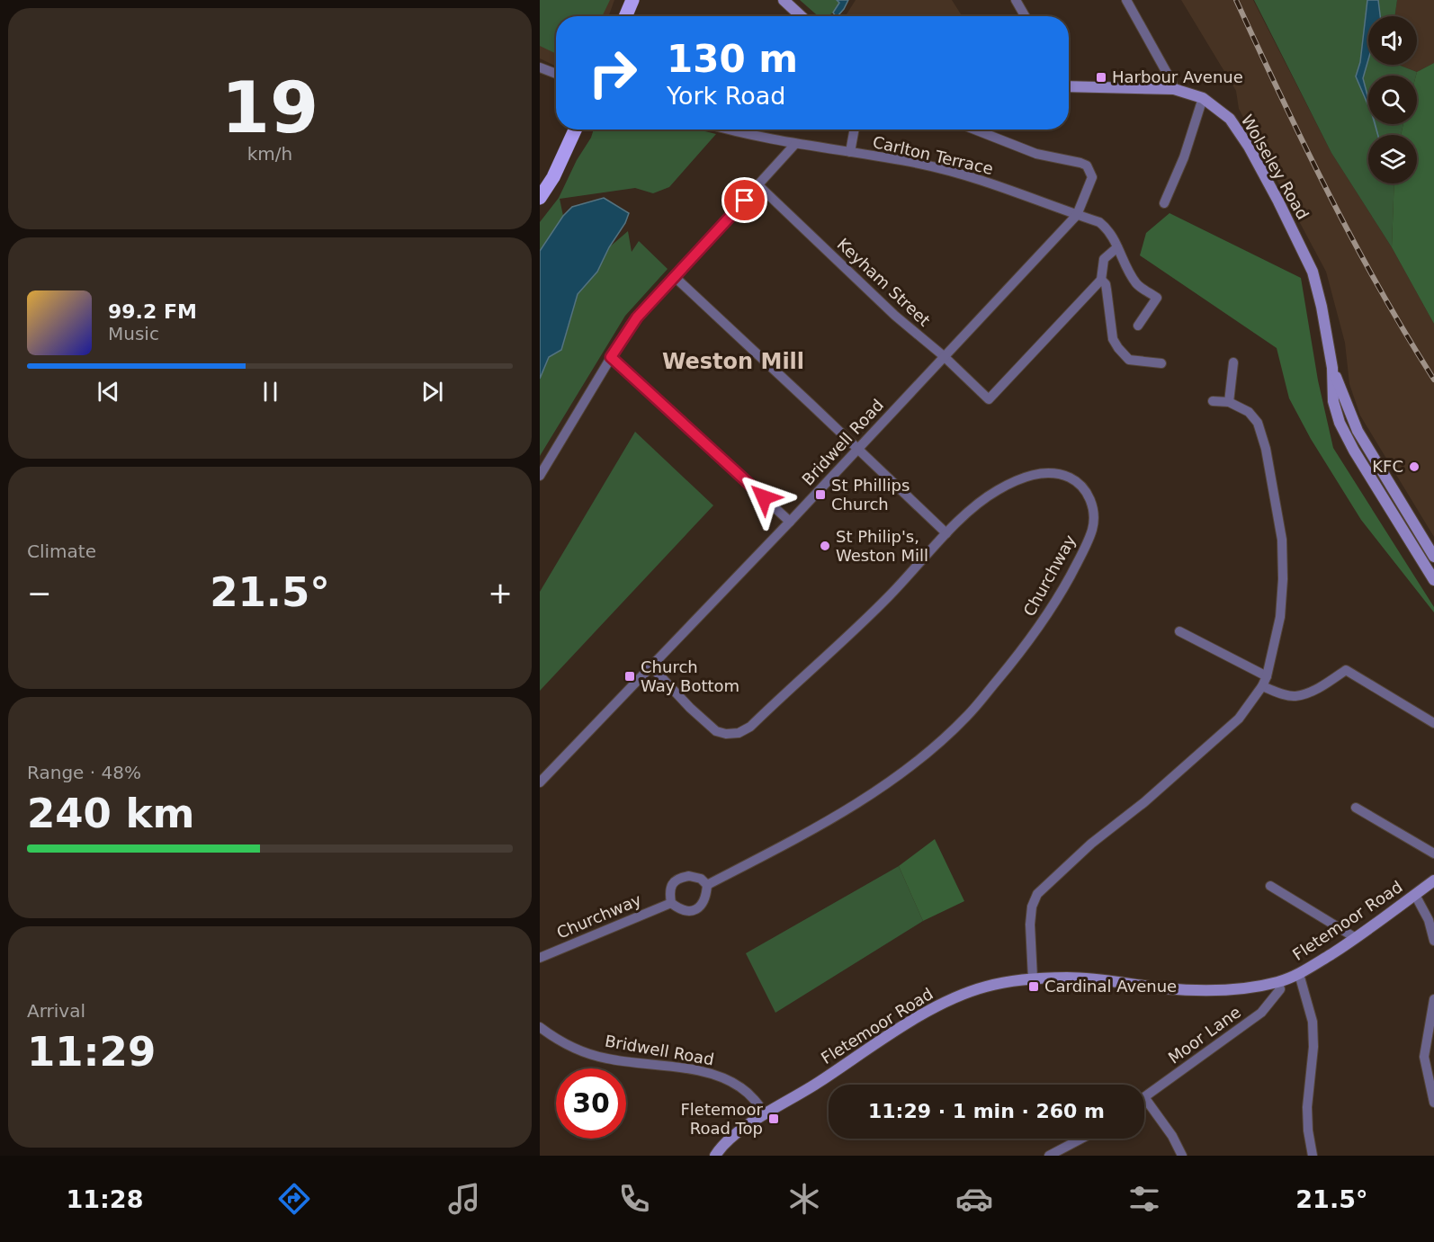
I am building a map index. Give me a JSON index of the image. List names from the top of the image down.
{
  "streets": {
    "street": [
      "Carlton Terrace",
      "Wolseley Road",
      "Keyham Street",
      "Bridwell Road",
      "Churchway",
      "Fletemoor Road",
      "Moor Lane"
    ]
  },
  "crossings": [
    ["Carlton Terrace", "Bridwell Road"],
    ["Keyham Street", "Bridwell Road"],
    ["Bridwell Road", "Churchway"],
    ["Bridwell Road", "Fletemoor Road"],
    ["Fletemoor Road", "Moor Lane"]
  ],
  "districts": ["Weston Mill"],
  "places": {
    "transit": [
      "Harbour Avenue",
      "St Phillips Church",
      "Church Way Bottom",
      "Cardinal Avenue",
      "Fletemoor Road Top"
    ],
    "other": ["KFC", "St Philip's, Weston Mill"]
  },
  "page": {
    "tile": [
      ["19", "km/h"],
      "Climate",
      ["Range · 48%", "240 km"],
      ["Arrival", "11:29"]
    ],
    "turn": ["130 m", "York Road"],
    "song": ["99.2 FM", "Music"],
    "heat": ["−", "21.5°", "+"],
    "limit": "30",
    "trip": "11:29 · 1 min · 260 m",
    "tabs": ["11:28", "21.5°"]
  }
}
